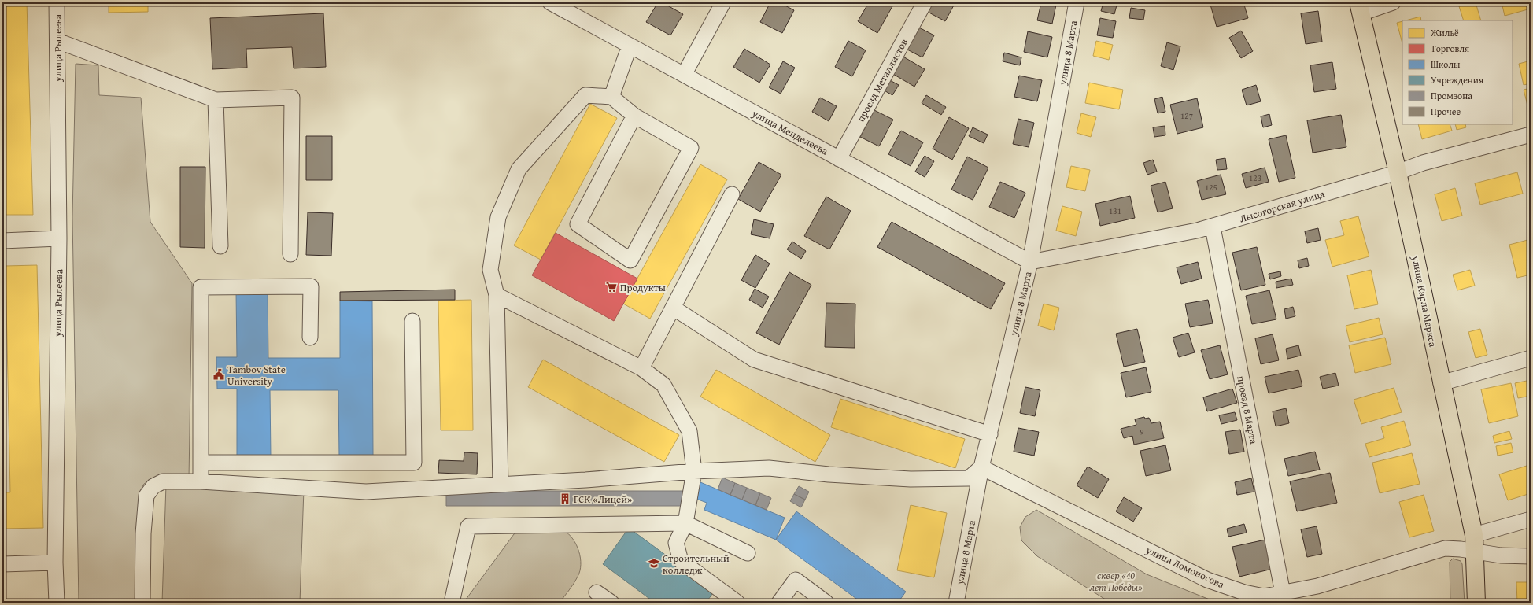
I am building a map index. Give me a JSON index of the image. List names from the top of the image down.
{
  "streets": {
    "main road": ["улица Карла Маркса"],
    "street": [
      "улица Рылеева",
      "улица 8 Марта",
      "проезд Металлистов",
      "улица Менделеева",
      "Лысогорская улица",
      "проезд 8 Марта",
      "улица Ломоносова"
    ]
  },
  "crossings": [
    ["улица 8 Марта", "улица Менделеева"],
    ["улица 8 Марта", "Лысогорская улица"],
    ["улица 8 Марта", "улица Ломоносова"],
    ["проезд Металлистов", "улица Менделеева"],
    ["улица Менделеева", "Лысогорская улица"],
    ["Лысогорская улица", "улица Карла Маркса"],
    ["Лысогорская улица", "проезд 8 Марта"],
    ["улица Карла Маркса", "улица Ломоносова"],
    ["проезд 8 Марта", "улица Ломоносова"]
  ],
  "parks": ["cквер «40 лет Победы»"],
  "places": {
    "supermarket": ["Продукты"],
    "public building": ["Tambov State University"],
    "building": ["ГСК «Лицей»"],
    "school or university": ["Строительный колледж"]
  },
  "house_numbers": [
    "127",
    "123",
    "125",
    "131",
    "9"
  ],
  "legend": [
    "Жильё",
    "Торговля",
    "Школы",
    "Учреждения",
    "Промзона",
    "Прочее"
  ]
}
